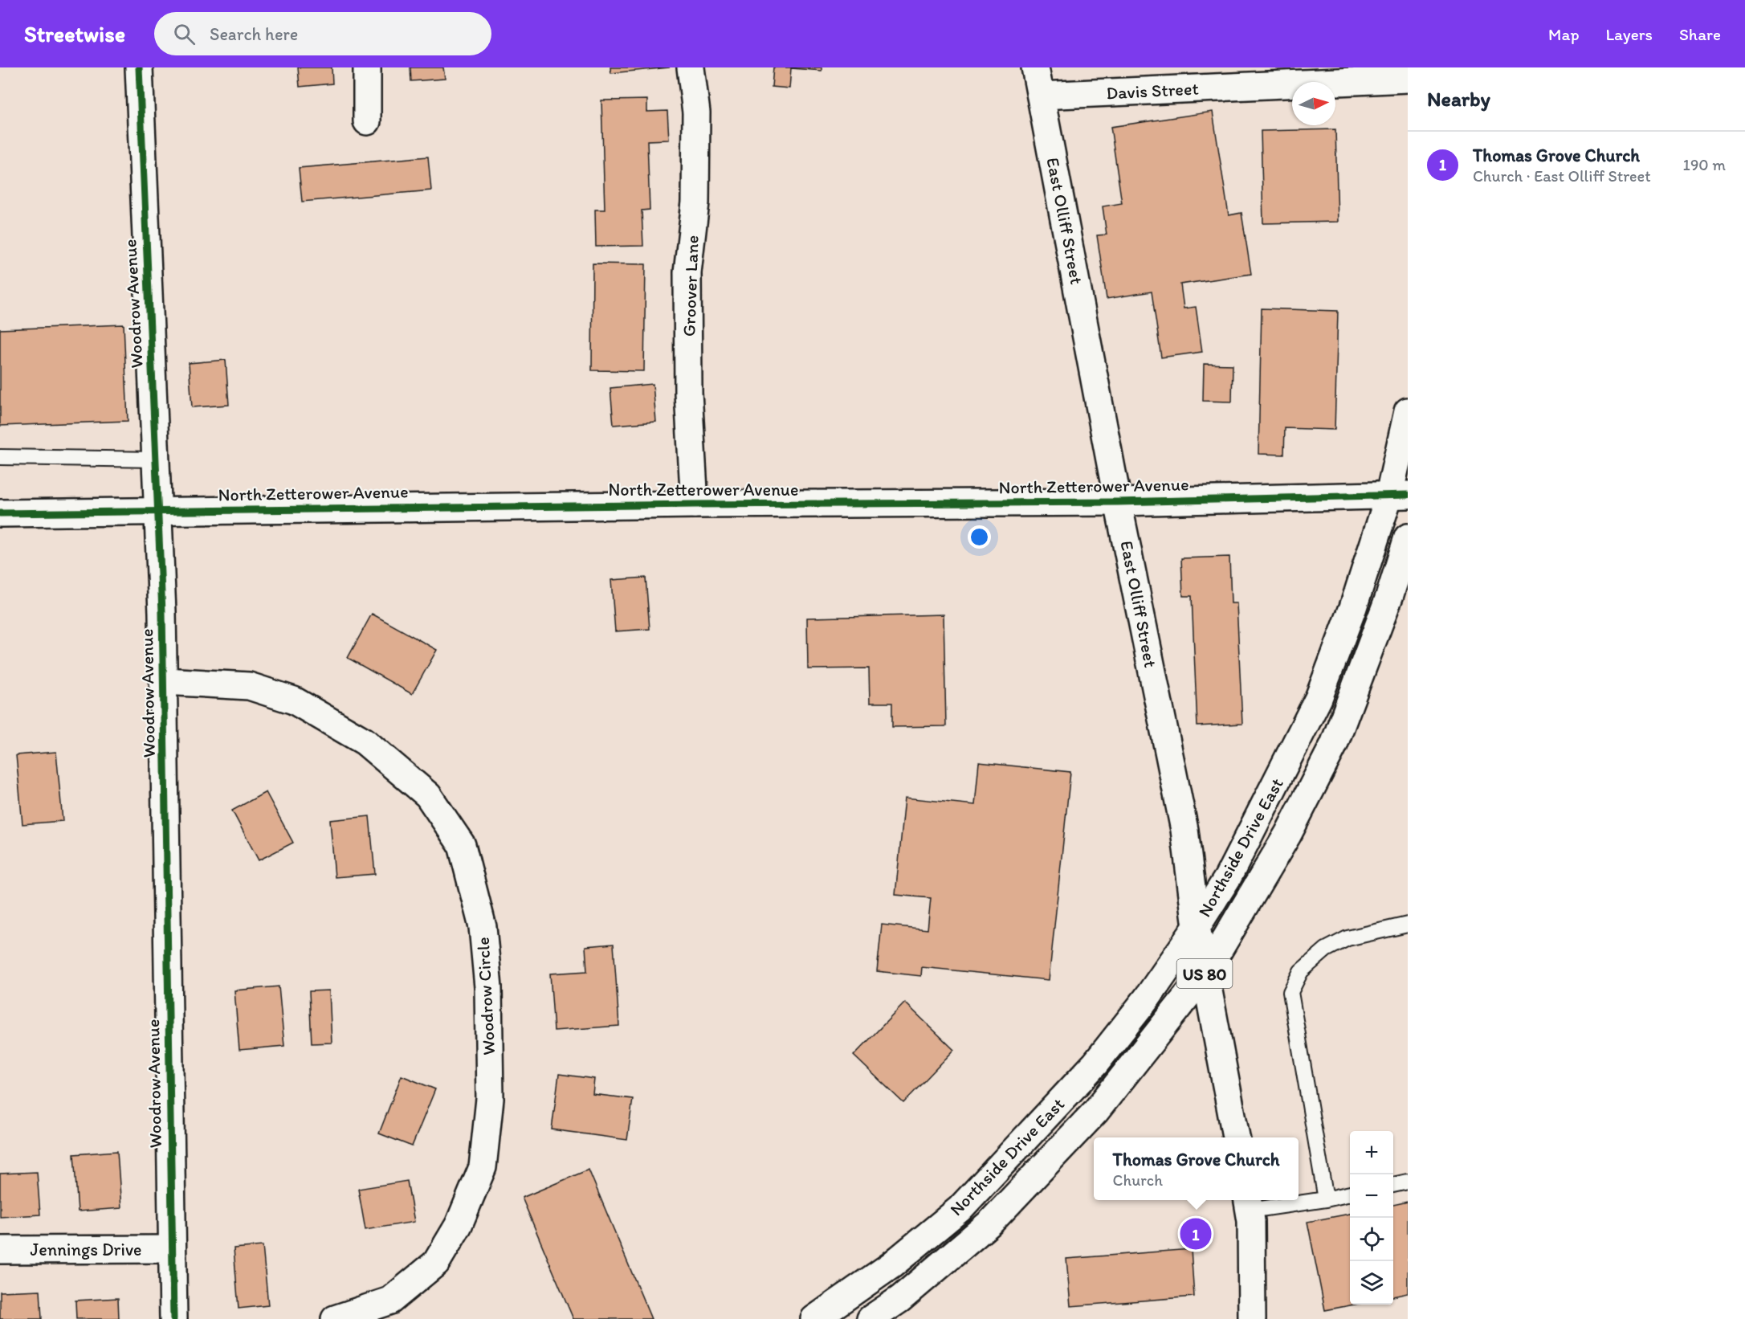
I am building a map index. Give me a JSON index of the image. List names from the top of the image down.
{
  "streets": {
    "street": [
      "Davis Street",
      "East Olliff Street",
      "Groover Lane",
      "Woodrow Avenue",
      "North Zetterower Avenue",
      "Northside Drive East",
      "US 80",
      "Woodrow Circle",
      "Jennings Drive"
    ]
  },
  "crossings": [
    ["Davis Street", "East Olliff Street"],
    ["East Olliff Street", "North Zetterower Avenue"],
    ["East Olliff Street", "Northside Drive East"],
    ["Groover Lane", "North Zetterower Avenue"],
    ["Woodrow Avenue", "North Zetterower Avenue"],
    ["Woodrow Avenue", "Woodrow Circle"],
    ["Woodrow Avenue", "Jennings Drive"],
    ["North Zetterower Avenue", "Northside Drive East"]
  ],
  "north": "right",
  "page": {
    "header": "Streetwise",
    "search": "Search here",
    "nav": ["Map", "Layers", "Share"],
    "heading": "Nearby",
    "list": [
      {
        "mark": "1",
        "name": "Thomas Grove Church",
        "note": "Church · East Olliff Street",
        "value": "190 m"
      }
    ],
    "map_buttons": ["+", "−"],
    "popup": ["Thomas Grove Church", "Church"],
    "pins": "1"
  }
}
